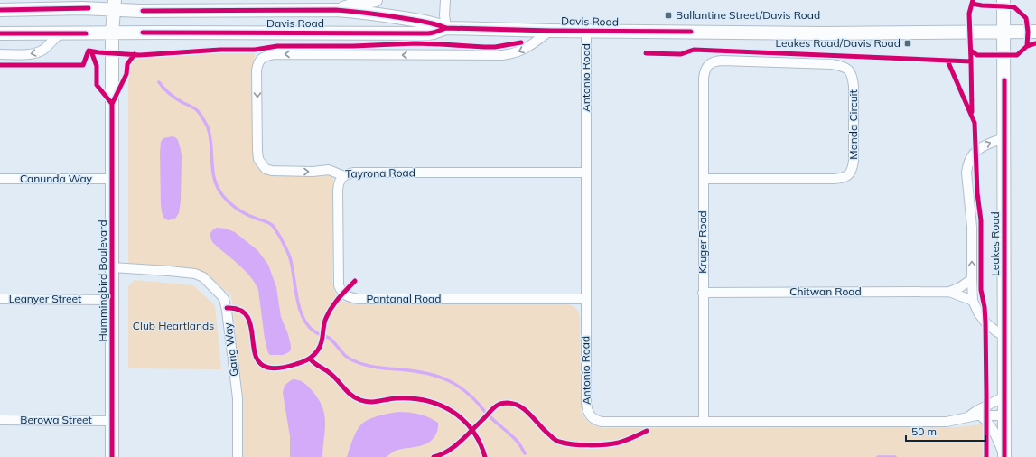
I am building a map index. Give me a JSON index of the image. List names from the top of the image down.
{
  "streets": {
    "main road": ["Davis Road", "Leakes Road", "Hummingbird Boulevard"],
    "street": [
      "Antonio Road",
      "Manda Circuit",
      "Tayrona Road",
      "Canunda Way",
      "Kruger Road",
      "Chitwan Road",
      "Leanyer Street",
      "Pantanal Road",
      "Garig Way",
      "Berowa Street"
    ]
  },
  "crossings": [
    ["Davis Road", "Antonio Road"],
    ["Davis Road", "Tayrona Road"],
    ["Davis Road", "Leakes Road"],
    ["Davis Road", "Hummingbird Boulevard"],
    ["Antonio Road", "Tayrona Road"],
    ["Antonio Road", "Kruger Road"],
    ["Antonio Road", "Leakes Road"],
    ["Antonio Road", "Pantanal Road"],
    ["Manda Circuit", "Kruger Road"],
    ["Tayrona Road", "Pantanal Road"],
    ["Canunda Way", "Hummingbird Boulevard"],
    ["Kruger Road", "Chitwan Road"],
    ["Hummingbird Boulevard", "Leanyer Street"],
    ["Hummingbird Boulevard", "Garig Way"],
    ["Hummingbird Boulevard", "Berowa Street"]
  ],
  "parks": ["Club Heartlands"],
  "places": {
    "transit": ["Ballantine Street/Davis Road", "Leakes Road/Davis Road"]
  },
  "scale_bar": "50 m"
}
